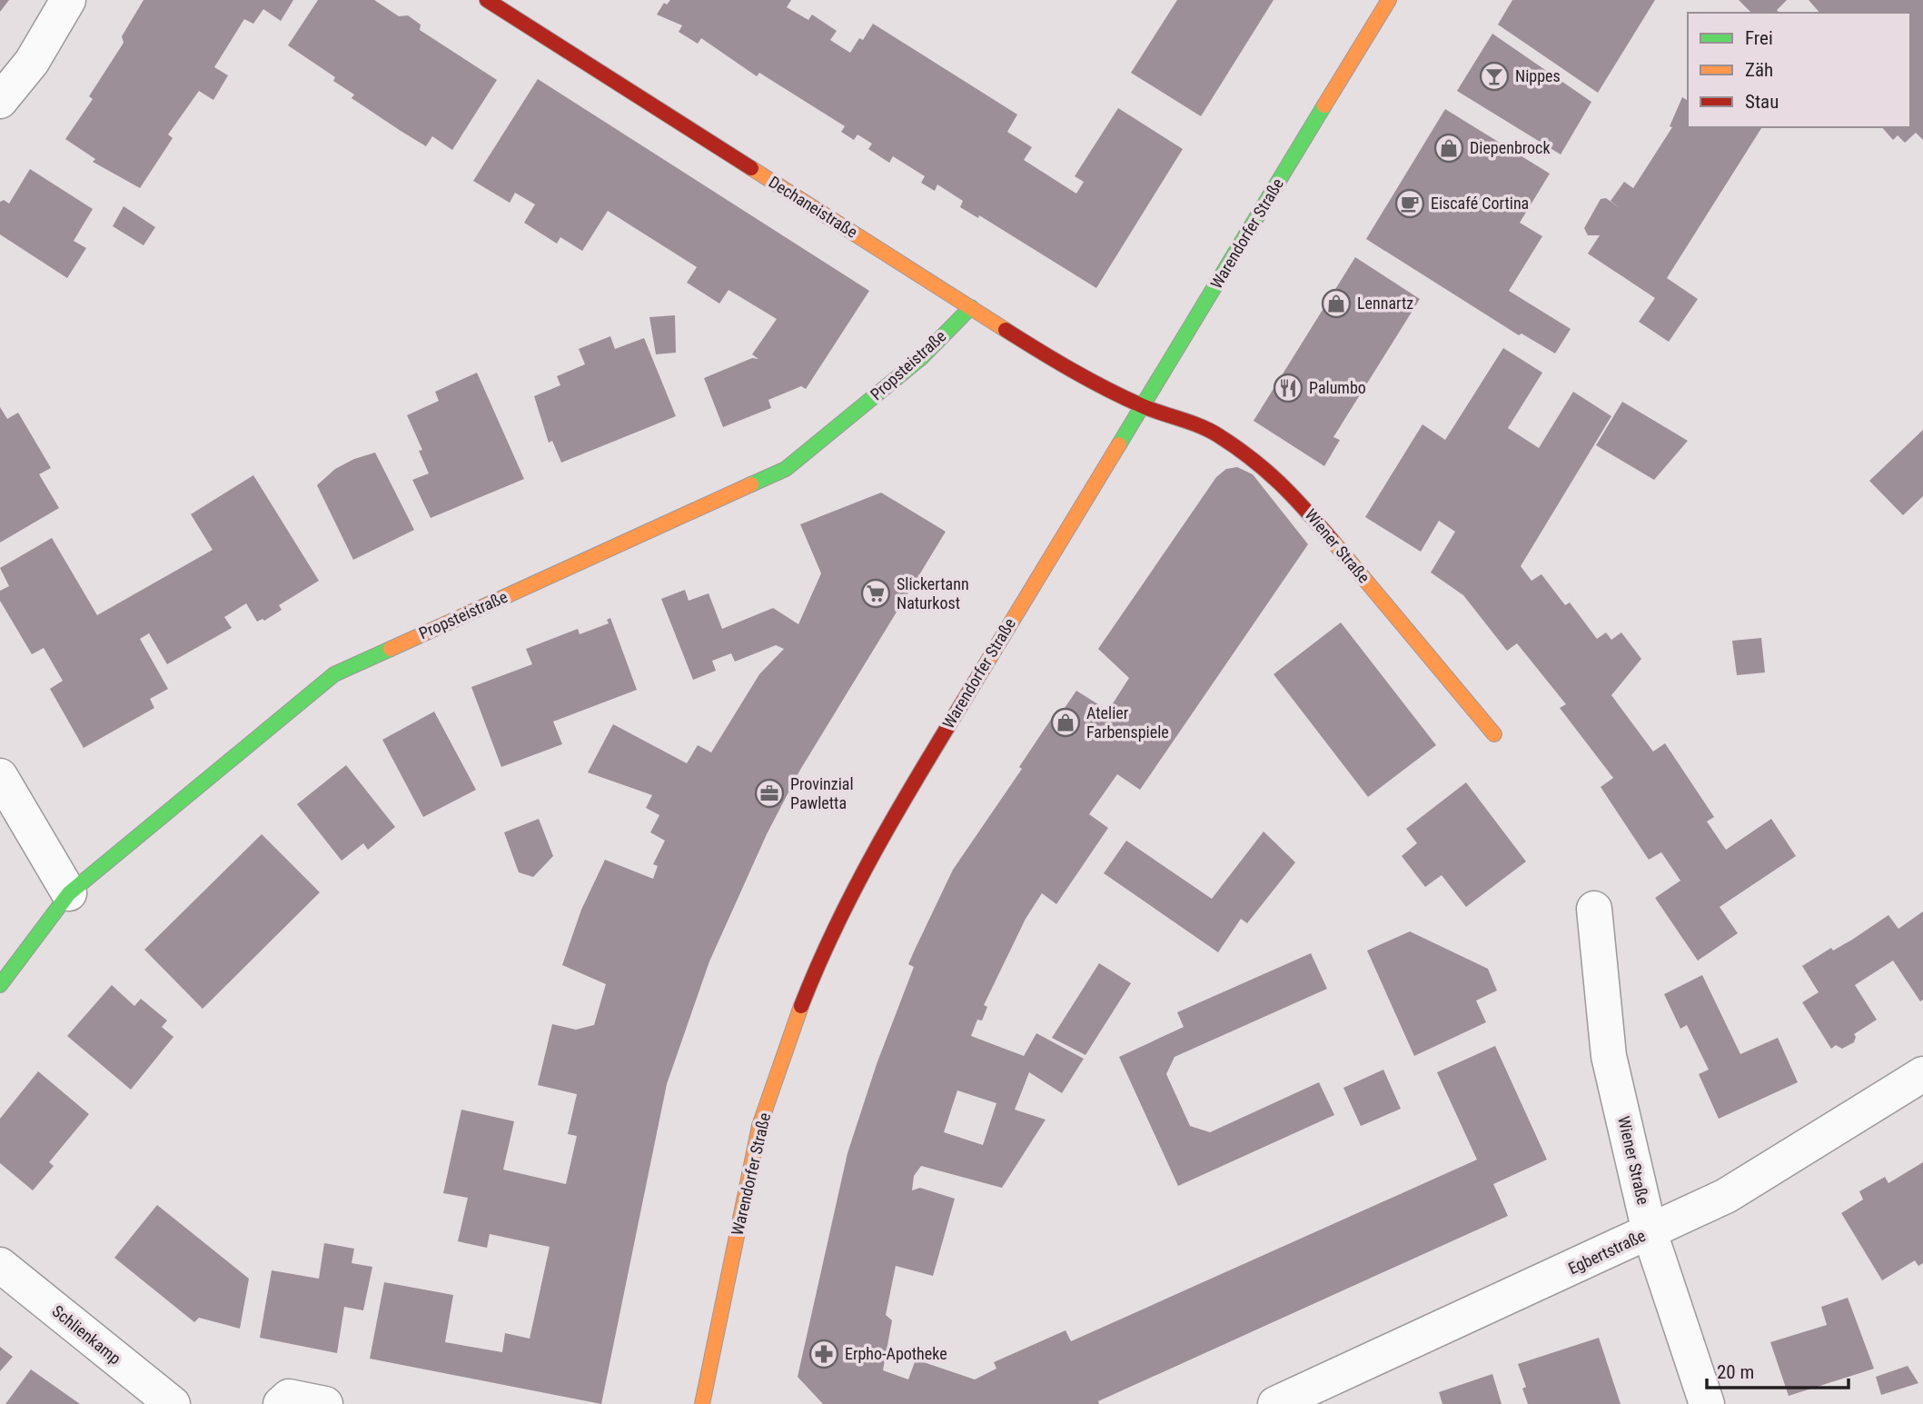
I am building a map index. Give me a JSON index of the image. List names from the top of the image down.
{
  "streets": {
    "street": [
      "Dechaneistraße",
      "Warendorfer Straße",
      "Propsteistraße",
      "Wiener Straße",
      "Egbertstraße",
      "Schlienkamp"
    ]
  },
  "crossings": [
    ["Dechaneistraße", "Warendorfer Straße"],
    ["Dechaneistraße", "Propsteistraße"],
    ["Dechaneistraße", "Wiener Straße"],
    ["Warendorfer Straße", "Wiener Straße"],
    ["Wiener Straße", "Egbertstraße"]
  ],
  "places": {
    "bar": ["Nippes"],
    "shop": ["Diepenbrock", "Lennartz", "Atelier Farbenspiele"],
    "cafe": ["Eiscafé Cortina"],
    "restaurant": ["Palumbo"],
    "supermarket": ["Slickertann Naturkost"],
    "office": ["Provinzial Pawletta"],
    "pharmacy": ["Erpho-Apotheke"]
  },
  "legend": ["Frei", "Zäh", "Stau"],
  "scale_bar": "20 m"
}
